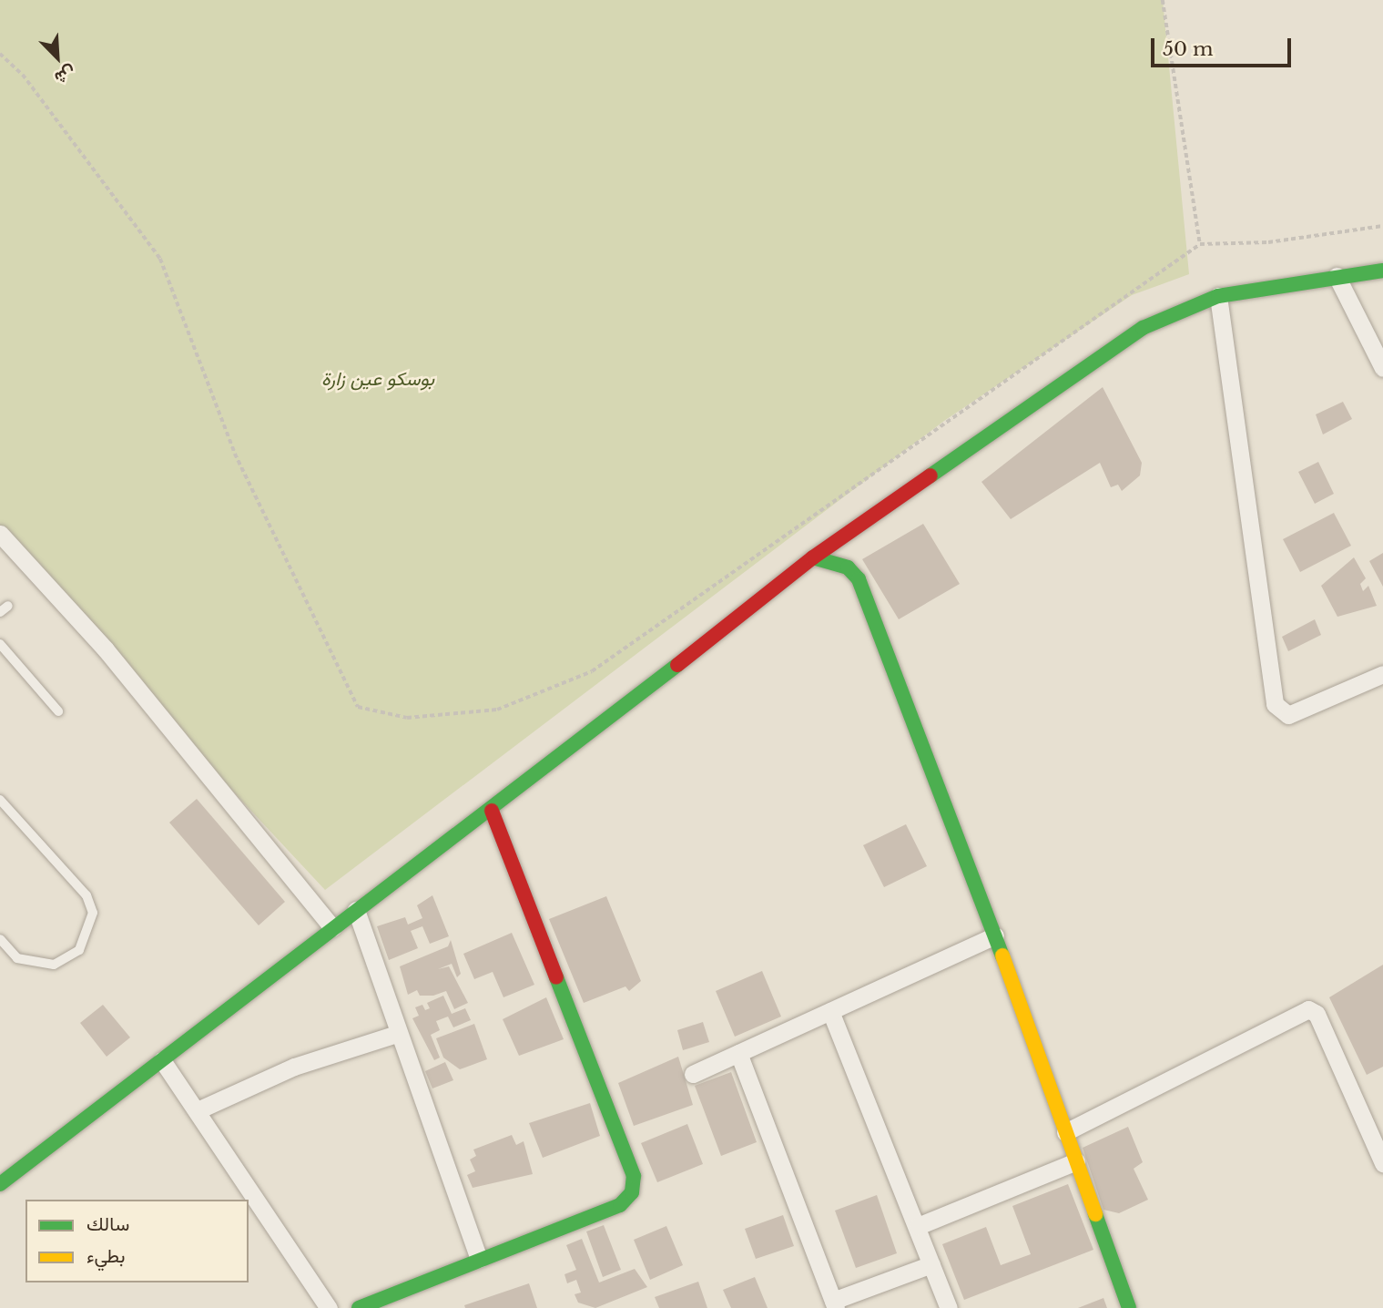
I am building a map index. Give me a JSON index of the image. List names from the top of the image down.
{
  "parks": ["بوسكو عين زارة"],
  "legend": ["سالك", "بطيء"],
  "scale_bar": "50 m",
  "north": "bottom right"
}
